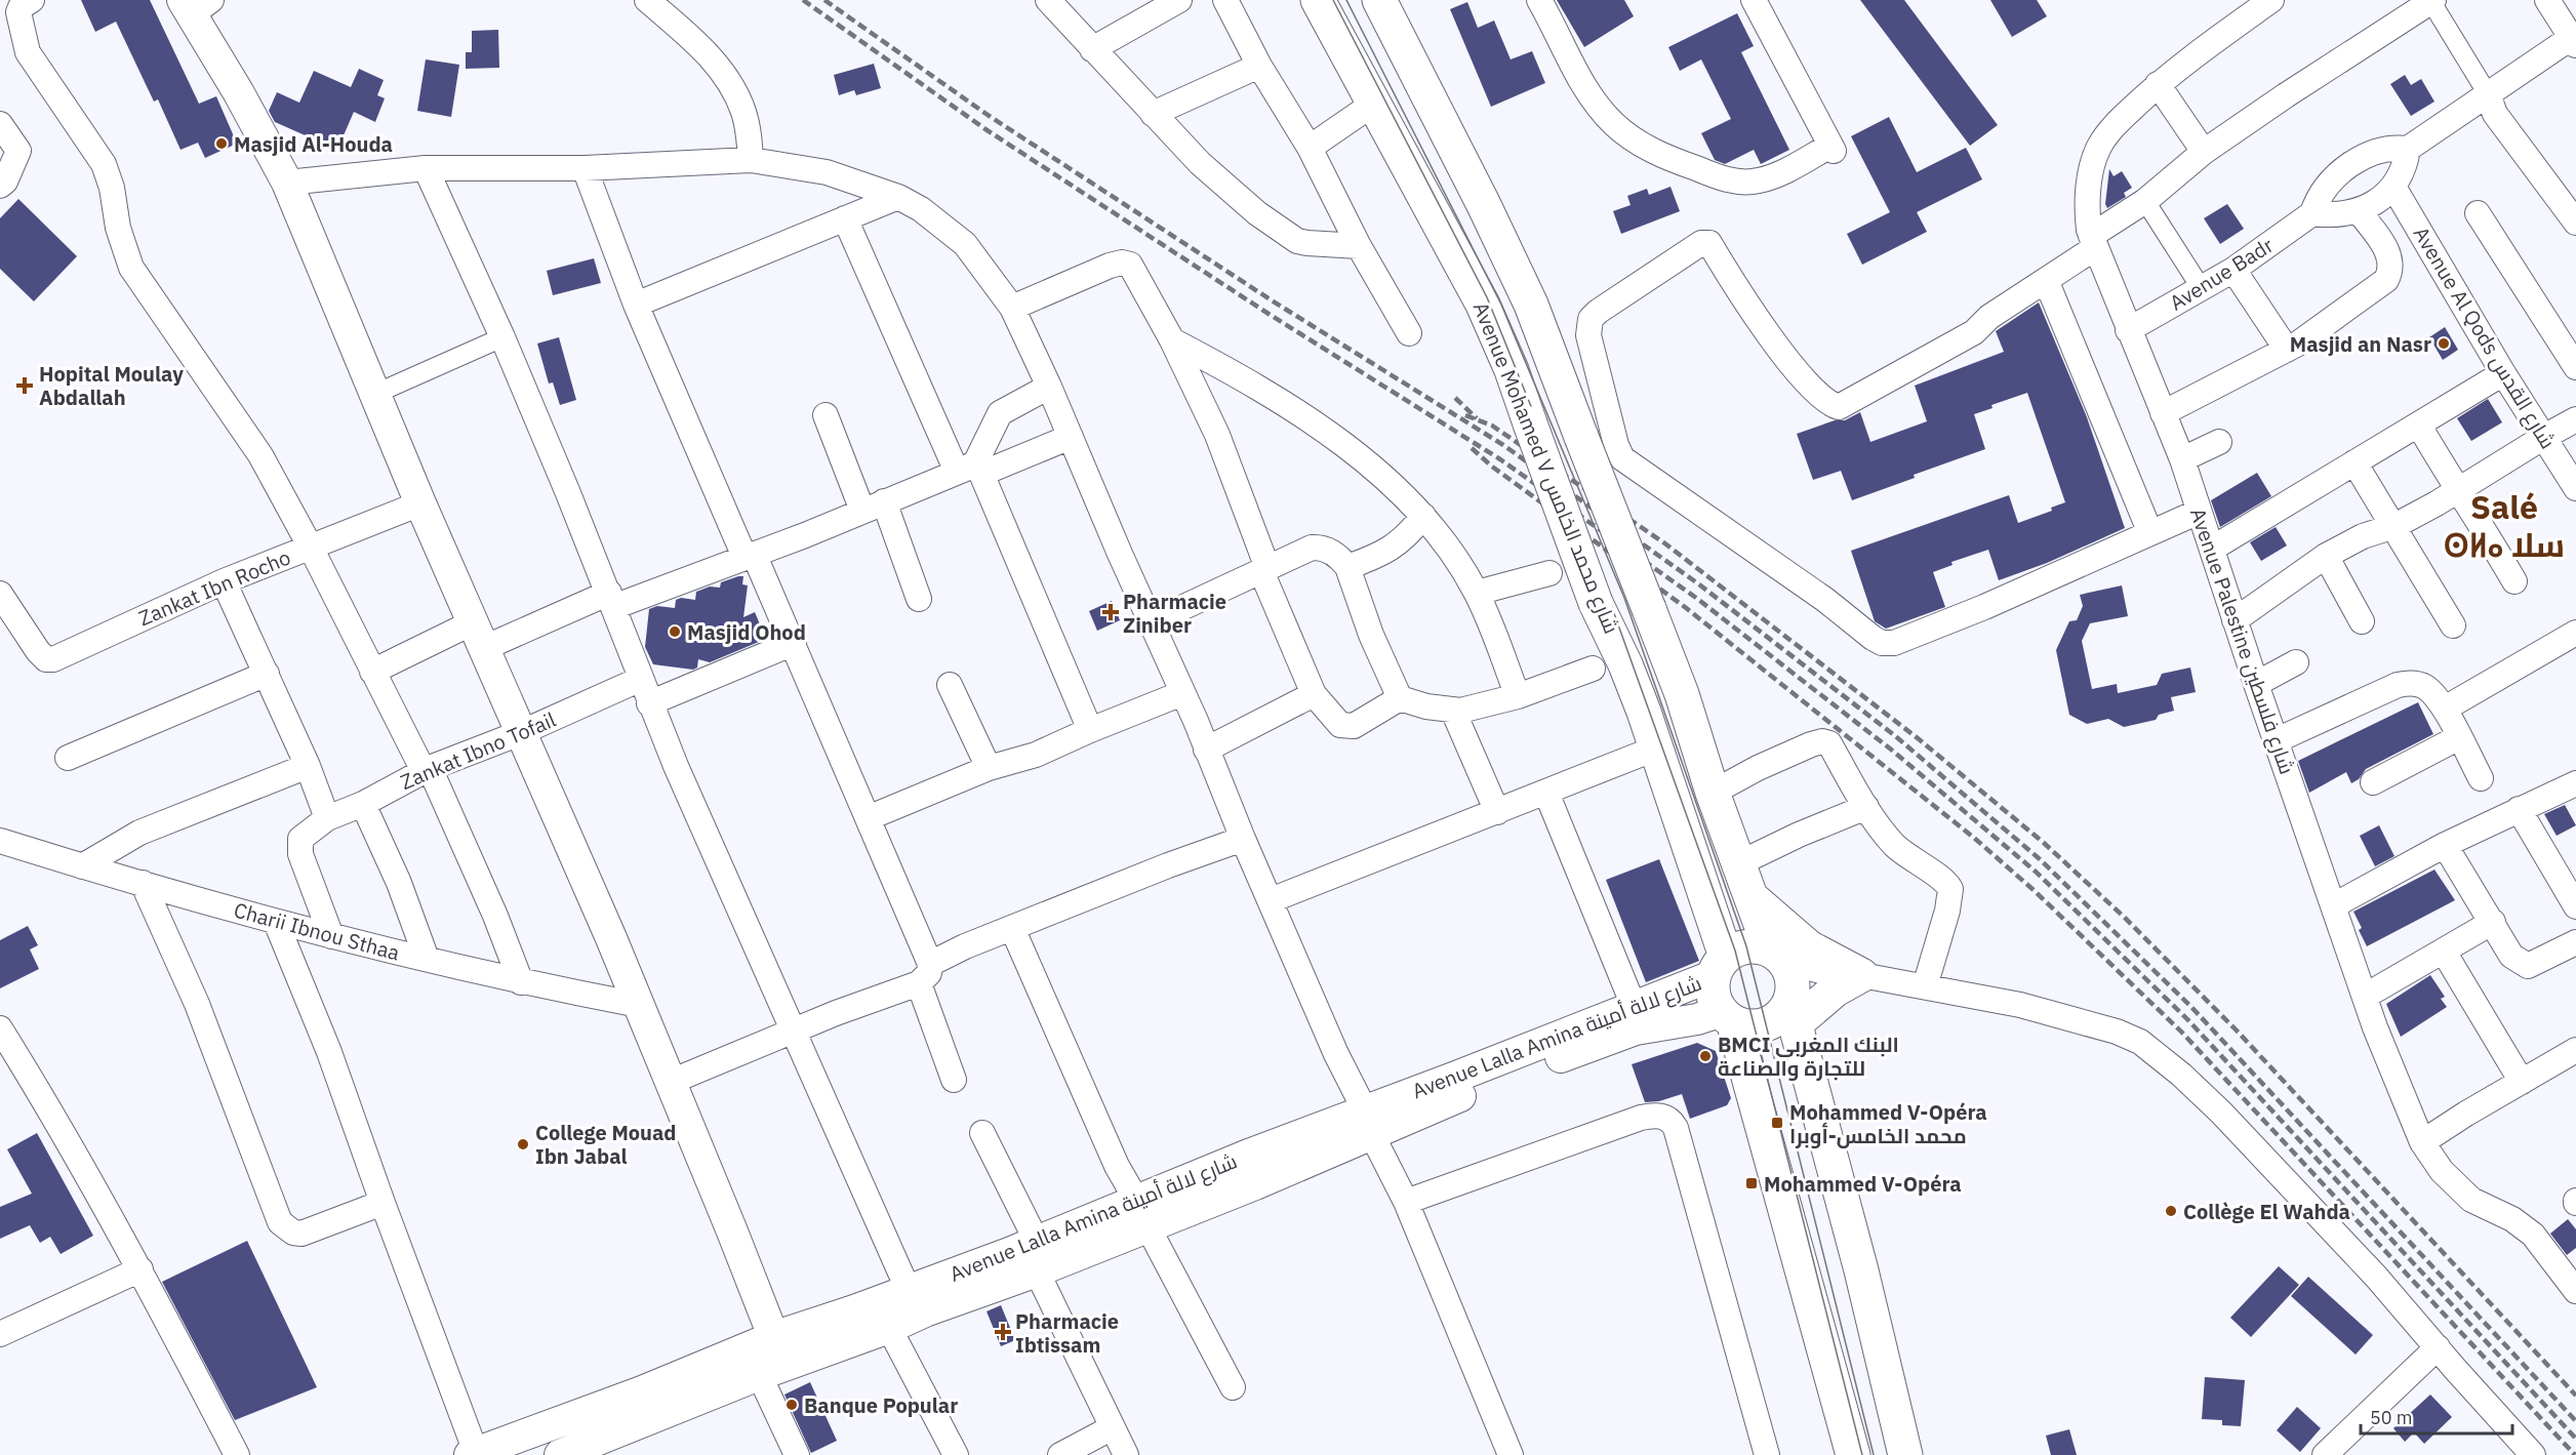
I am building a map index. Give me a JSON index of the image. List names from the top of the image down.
{
  "streets": {
    "main road": ["Avenue Mohamed V شارع محمد الخامس"],
    "street": [
      "Avenue Badr",
      "Avenue Al Qods شارع القدس",
      "Zankat Ibn Rocho",
      "Avenue Palestine شارع فلسطين",
      "Zankat Ibno Tofail",
      "Charii Ibnou Sthaa",
      "Avenue Lalla Amina شارع لالة أمينة"
    ]
  },
  "crossings": [
    ["Avenue Badr", "Avenue Palestine شارع فلسطين"],
    ["Avenue Mohamed V شارع محمد الخامس", "Avenue Lalla Amina شارع لالة أمينة"],
    ["Zankat Ibno Tofail", "Charii Ibnou Sthaa"]
  ],
  "districts": ["Salé ⵙⵍⴰ سلا"],
  "places": {
    "other": [
      "Masjid Al-Houda",
      "Masjid an Nasr",
      "Masjid Ohod",
      "BMCI البنك المغربي للتجارة والصناعة",
      "College Mouad Ibn Jabal",
      "Collège El Wahda",
      "Banque Popular"
    ],
    "health": ["Hopital Moulay Abdallah", "Pharmacie Ziniber", "Pharmacie Ibtissam"],
    "transit": ["Mohammed V-Opéra محمد الخامس-أوبرا", "Mohammed V-Opéra"]
  },
  "scale_bar": "50 m"
}
